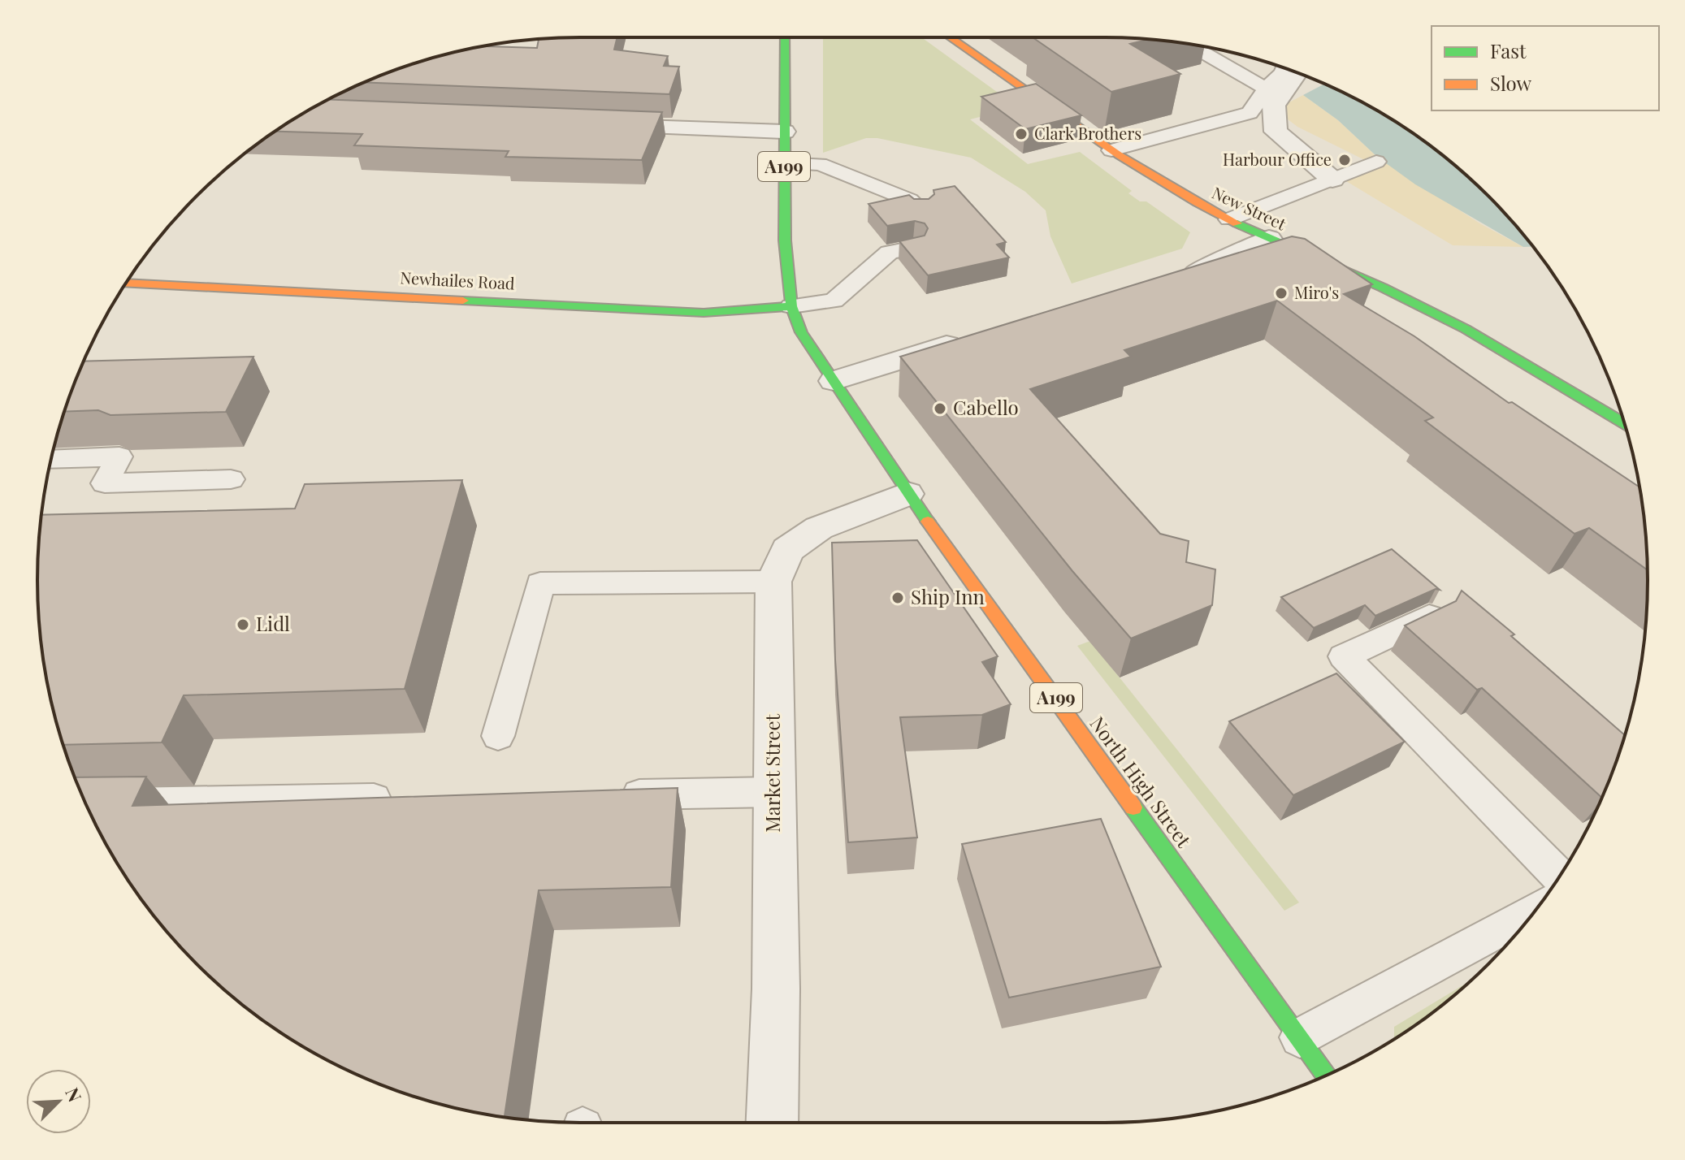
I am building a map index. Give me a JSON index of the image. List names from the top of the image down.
{
  "streets": {
    "main road": [
      "A199",
      "New Street",
      "Newhailes Road",
      "North High Street"
    ],
    "street": ["Market Street"]
  },
  "crossings": [
    ["A199", "Newhailes Road"],
    ["A199", "North High Street"],
    ["Newhailes Road", "North High Street"],
    ["Market Street", "North High Street"]
  ],
  "places": [
    "Clark Brothers",
    "Harbour Office",
    "Miro's",
    "Cabello",
    "Ship Inn",
    "Lidl"
  ],
  "legend": ["Fast", "Slow"],
  "north": "top right"
}
